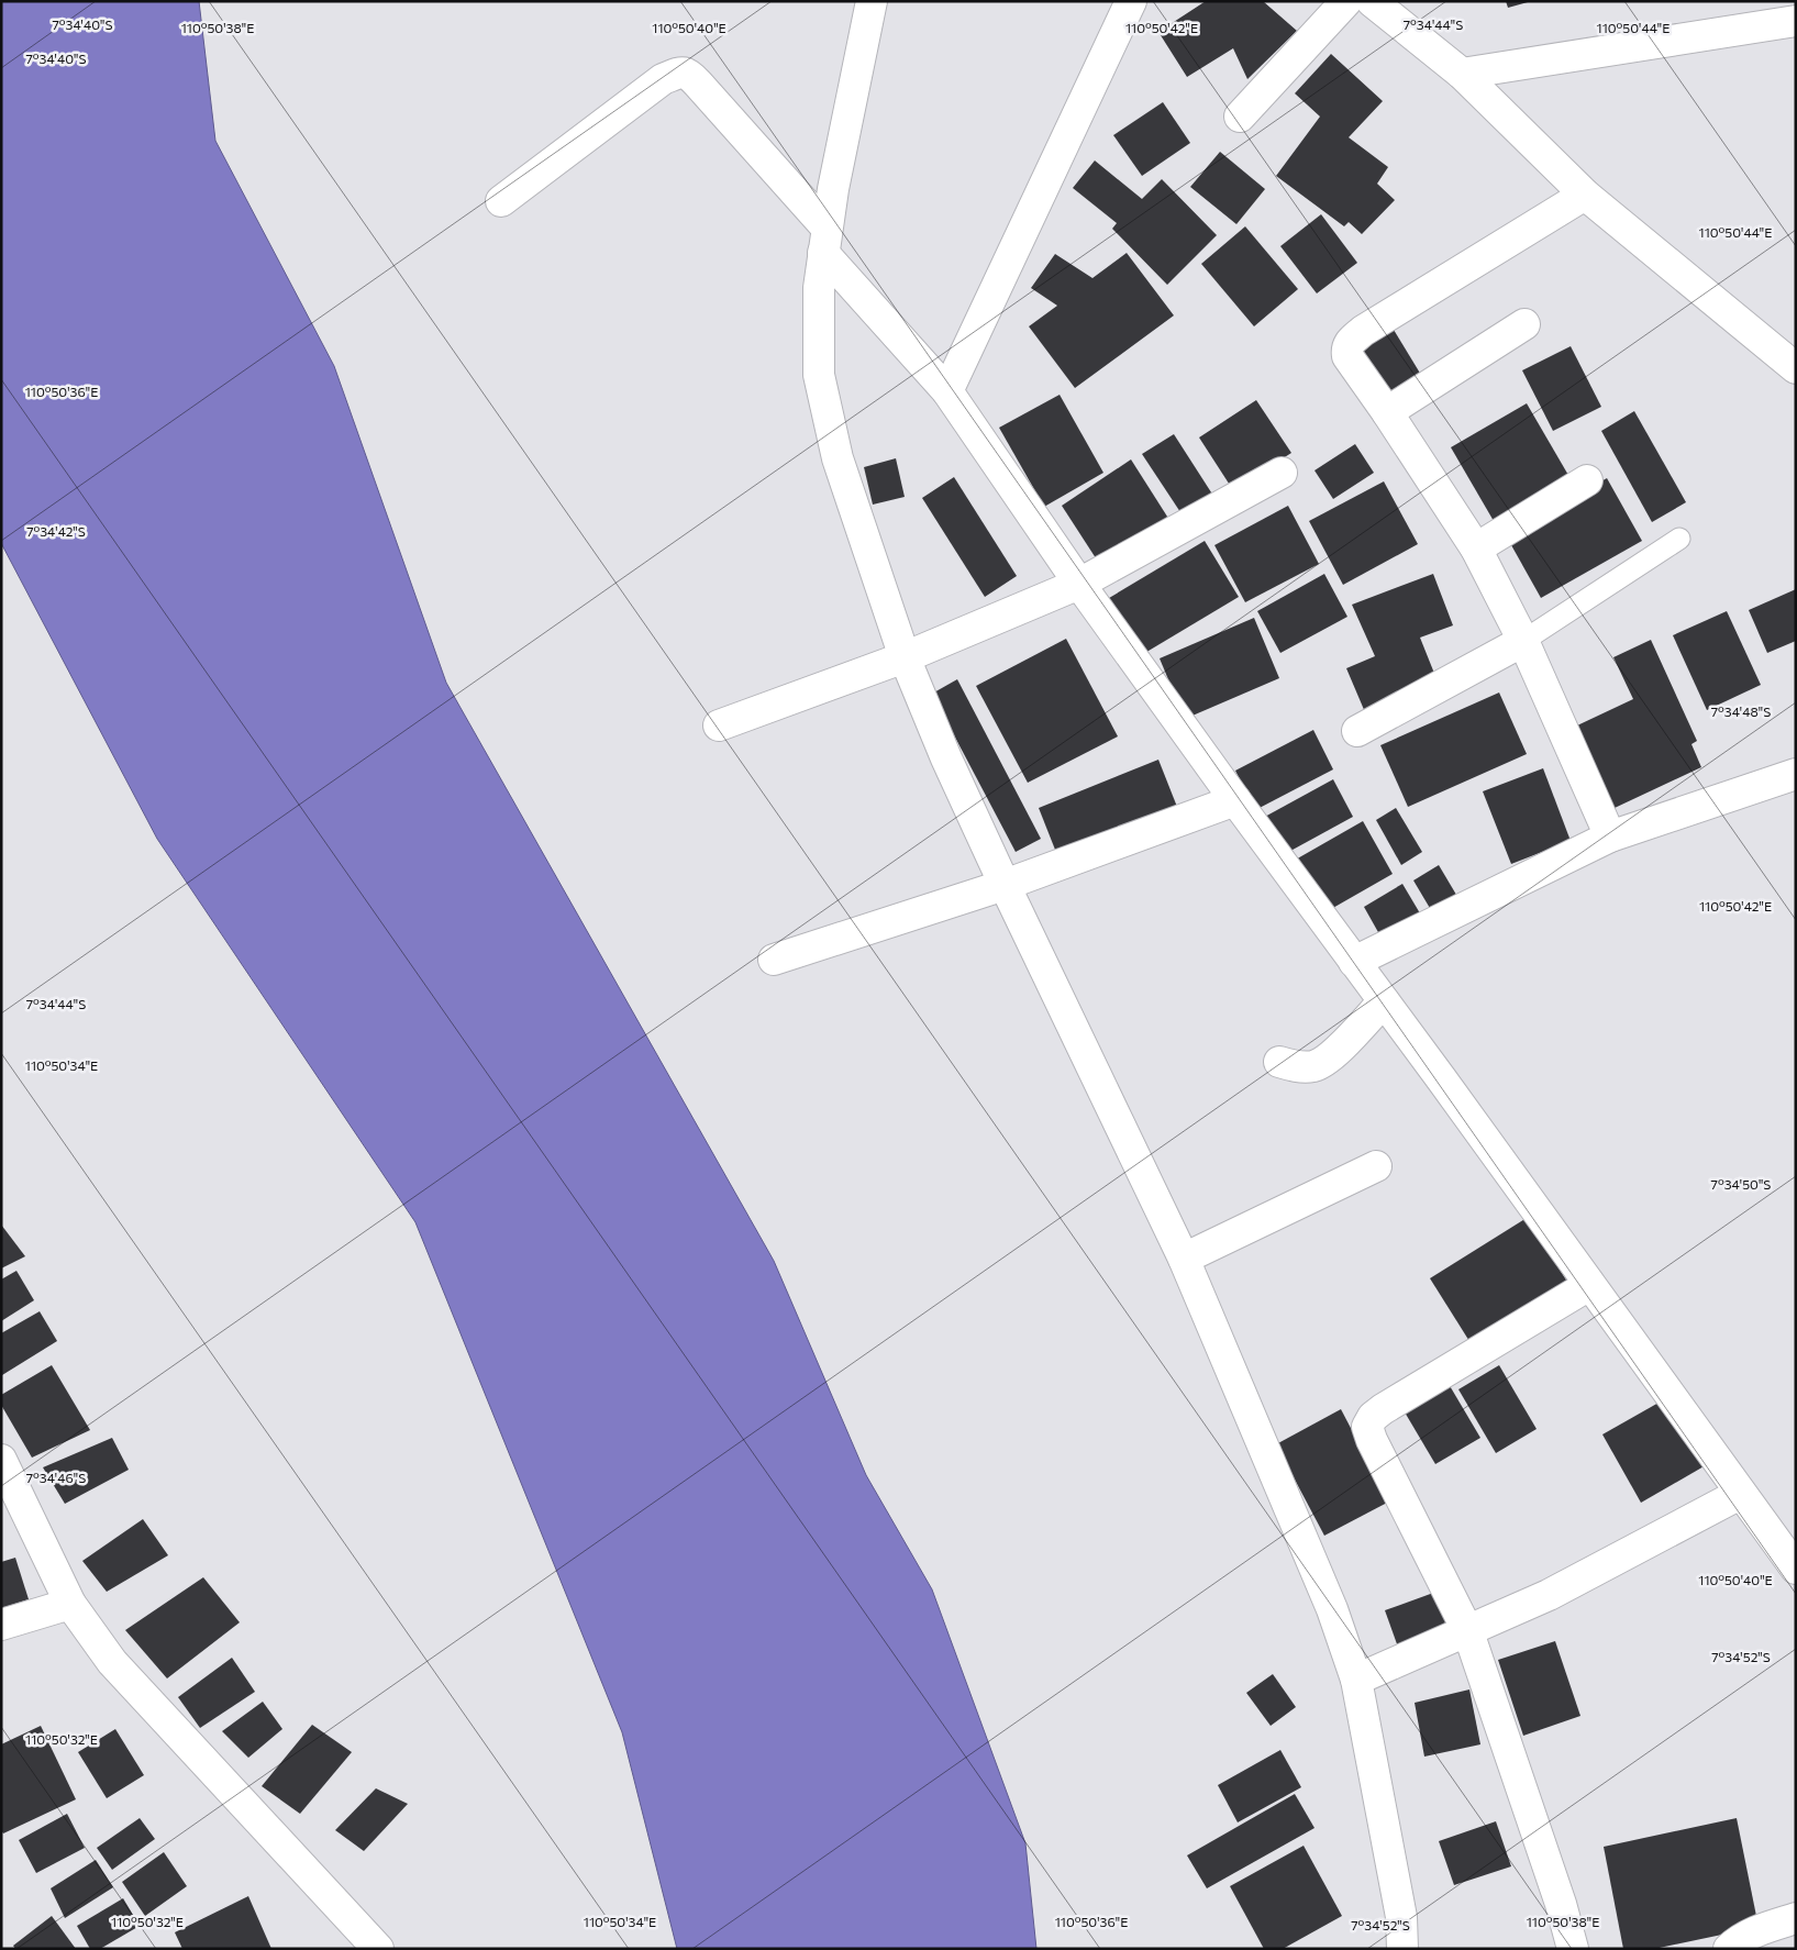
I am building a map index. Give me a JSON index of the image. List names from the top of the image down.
{
  "coordinates": [
    "7°34'44\"S",
    "7°34'40\"S",
    "110°50'40\"E",
    "110°50'42\"E",
    "110°50'44\"E",
    "110°50'38\"E",
    "110°50'36\"E",
    "7°34'42\"S",
    "7°34'48\"S",
    "110°50'34\"E",
    "7°34'50\"S",
    "7°34'46\"S",
    "7°34'52\"S",
    "110°50'32\"E"
  ]
}
